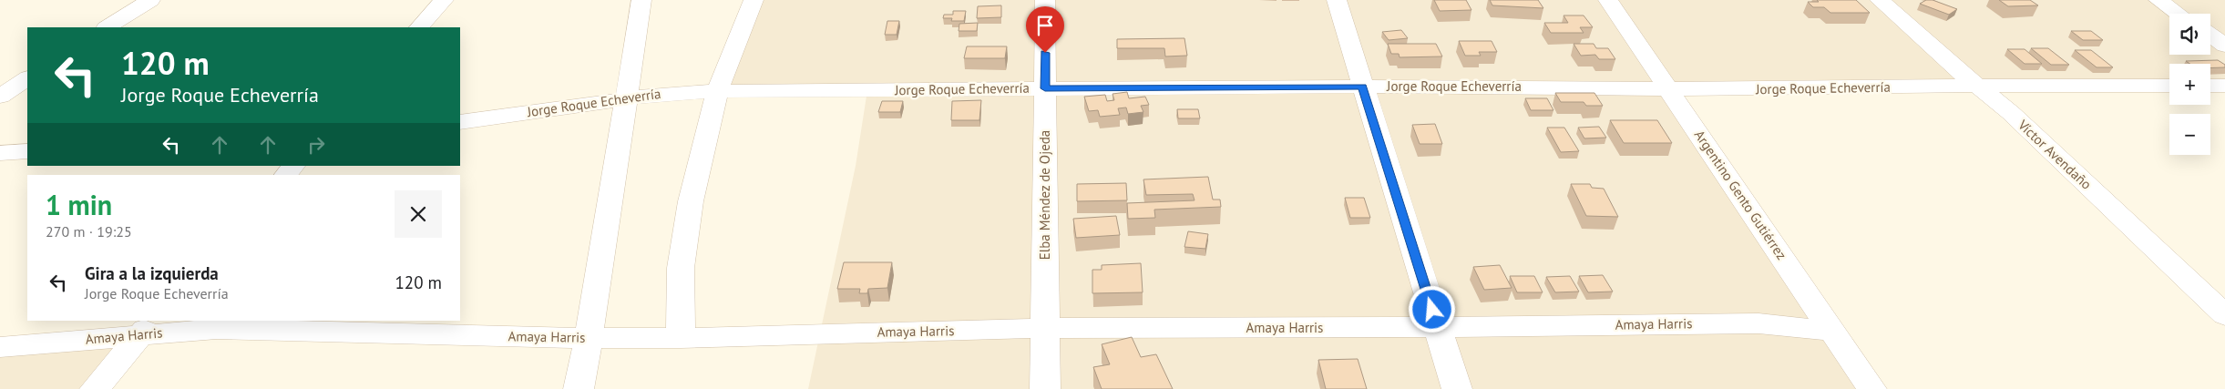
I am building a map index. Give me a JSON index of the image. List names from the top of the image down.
{
  "streets": {
    "street": [
      "Jorge Roque Echeverría",
      "Víctor Avendaño",
      "Elba Méndez de Ojeda",
      "Argentino Gento Gutiérrez",
      "Amaya Harris"
    ]
  },
  "crossings": [
    ["Jorge Roque Echeverría", "Víctor Avendaño"],
    ["Jorge Roque Echeverría", "Elba Méndez de Ojeda"],
    ["Jorge Roque Echeverría", "Argentino Gento Gutiérrez"],
    ["Elba Méndez de Ojeda", "Amaya Harris"],
    ["Argentino Gento Gutiérrez", "Amaya Harris"]
  ],
  "page": {
    "map_buttons": ["+", "−"],
    "turn": ["120 m", "Jorge Roque Echeverría"],
    "heading": ["1 min", "270 m · 19:25"],
    "list": [
      {
        "name": "Gira a la izquierda",
        "note": "Jorge Roque Echeverría",
        "value": "120 m"
      }
    ]
  }
}
